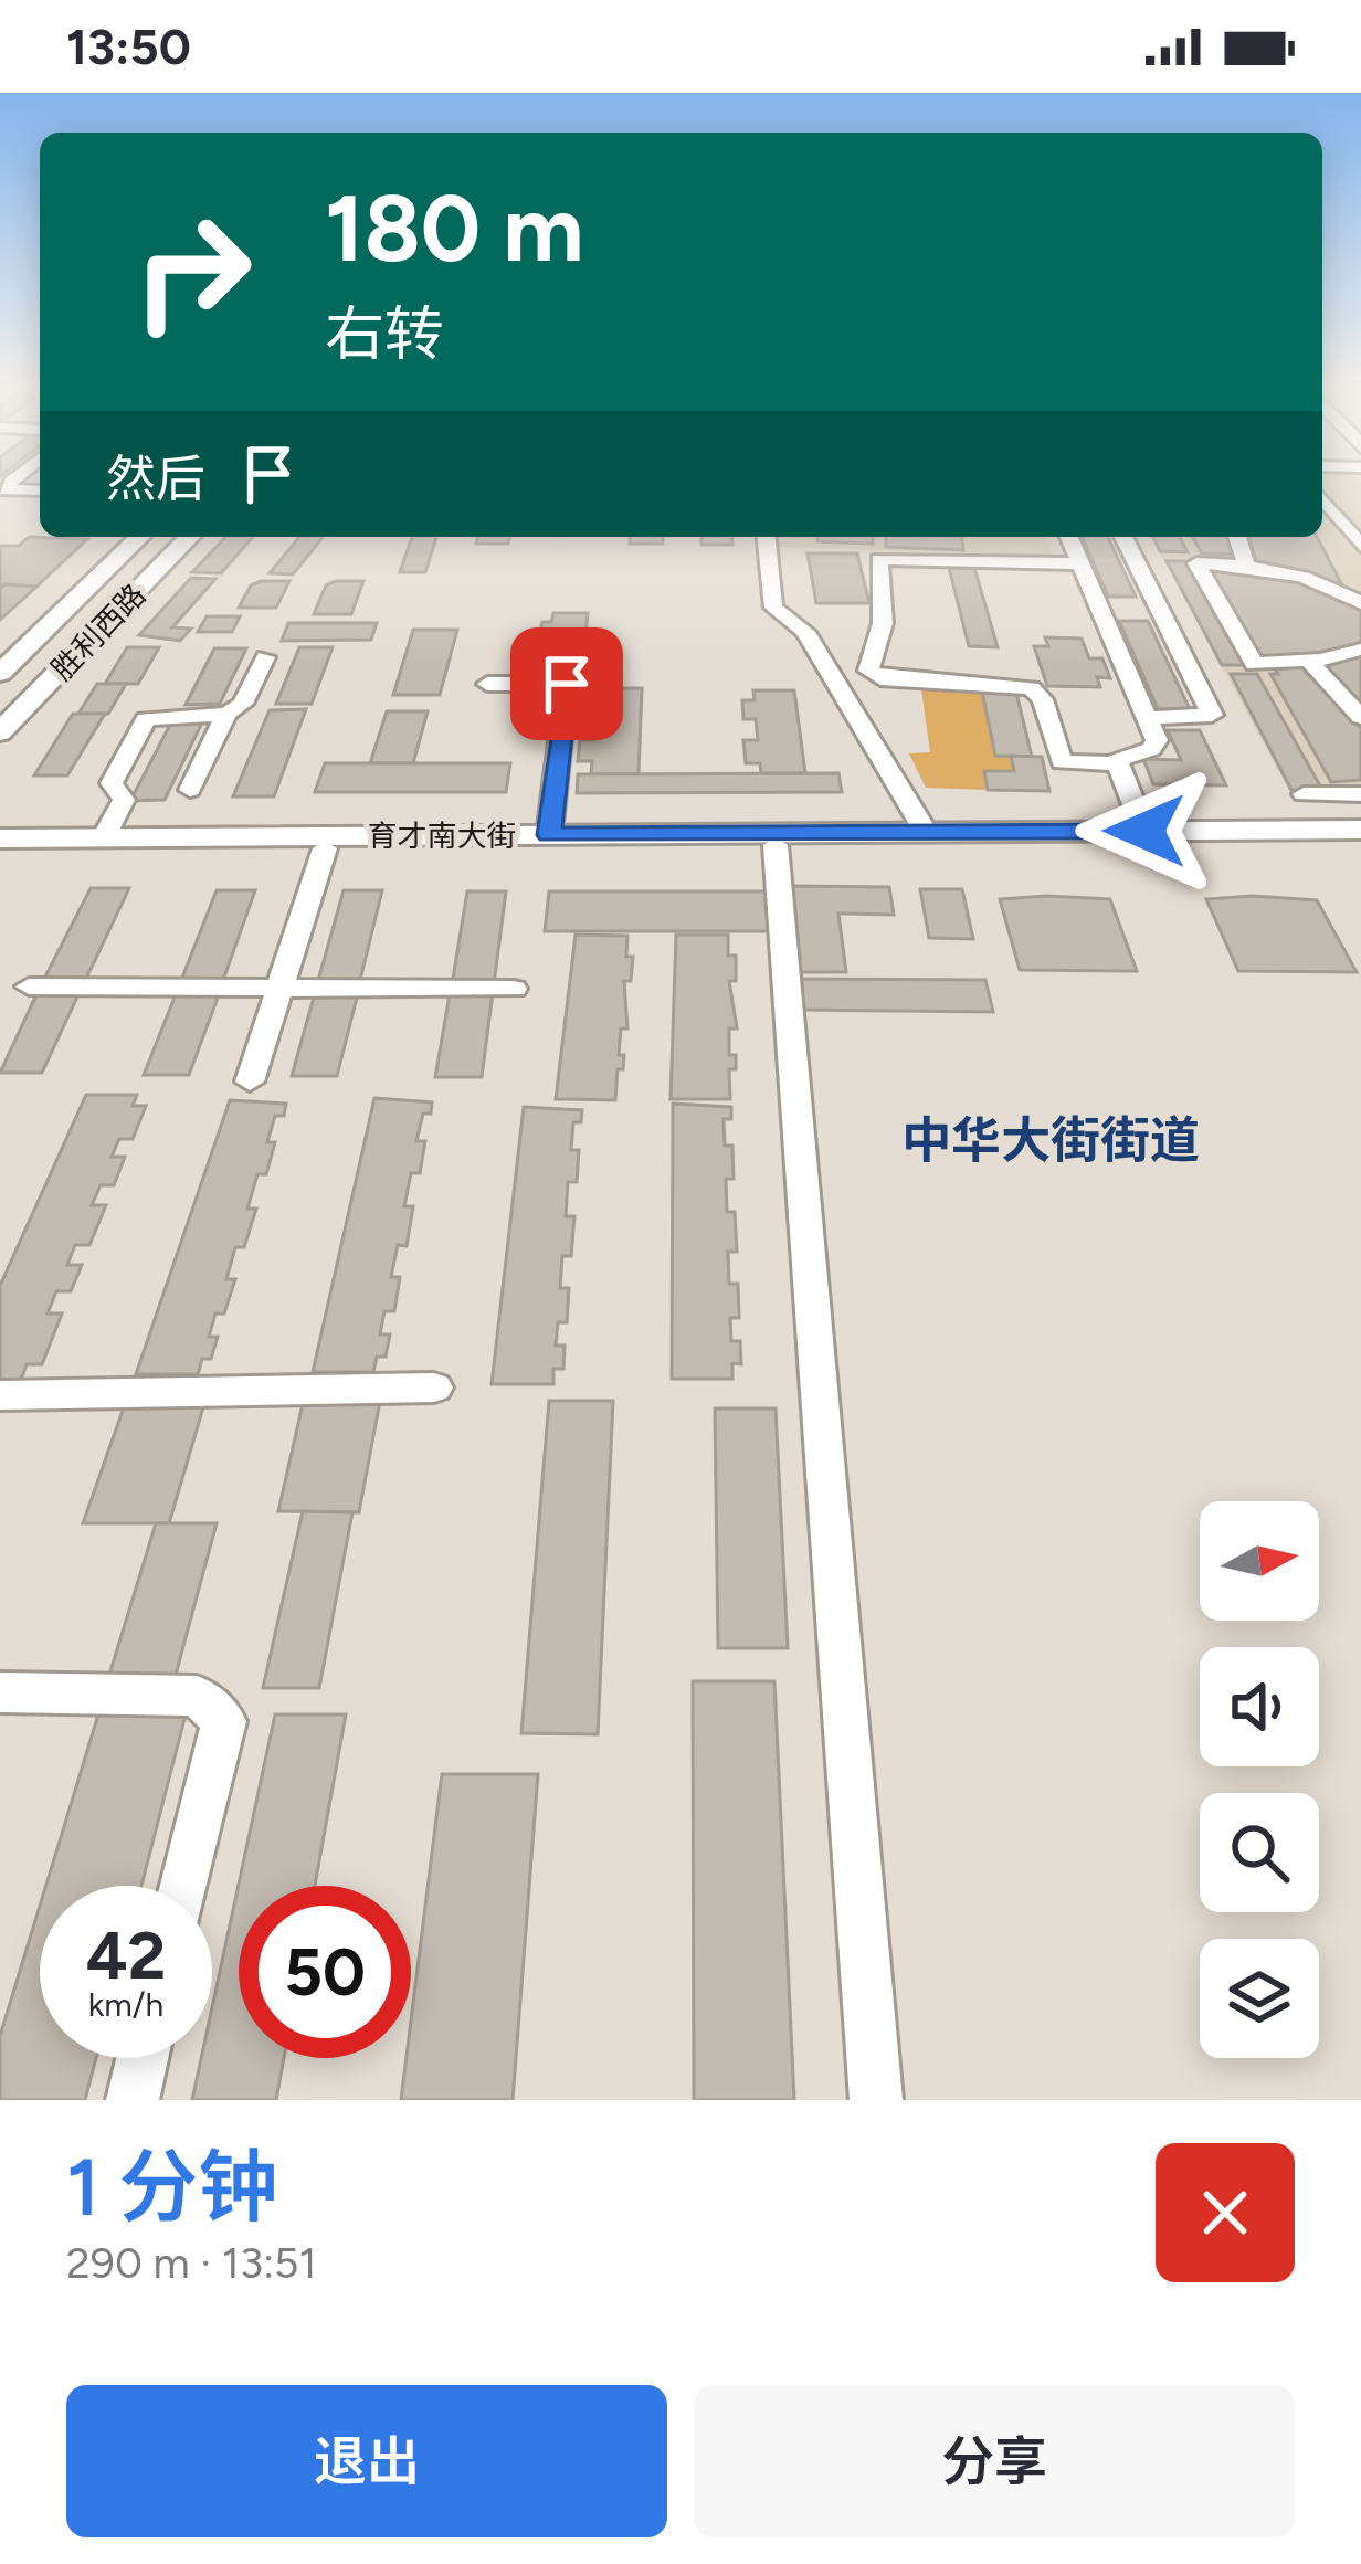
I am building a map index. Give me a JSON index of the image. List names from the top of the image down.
{
  "streets": {
    "main road": ["胜利西路", "育才南大街"]
  },
  "districts": ["中华大街街道"],
  "north": "right",
  "page": {
    "status": "13:50",
    "turn": ["180 m", "右转"],
    "then": "然后",
    "speed": "42 km/h",
    "limit": "50",
    "heading": ["1 分钟", "290 m · 13:51"],
    "buttons": ["退出", "分享"]
  }
}
